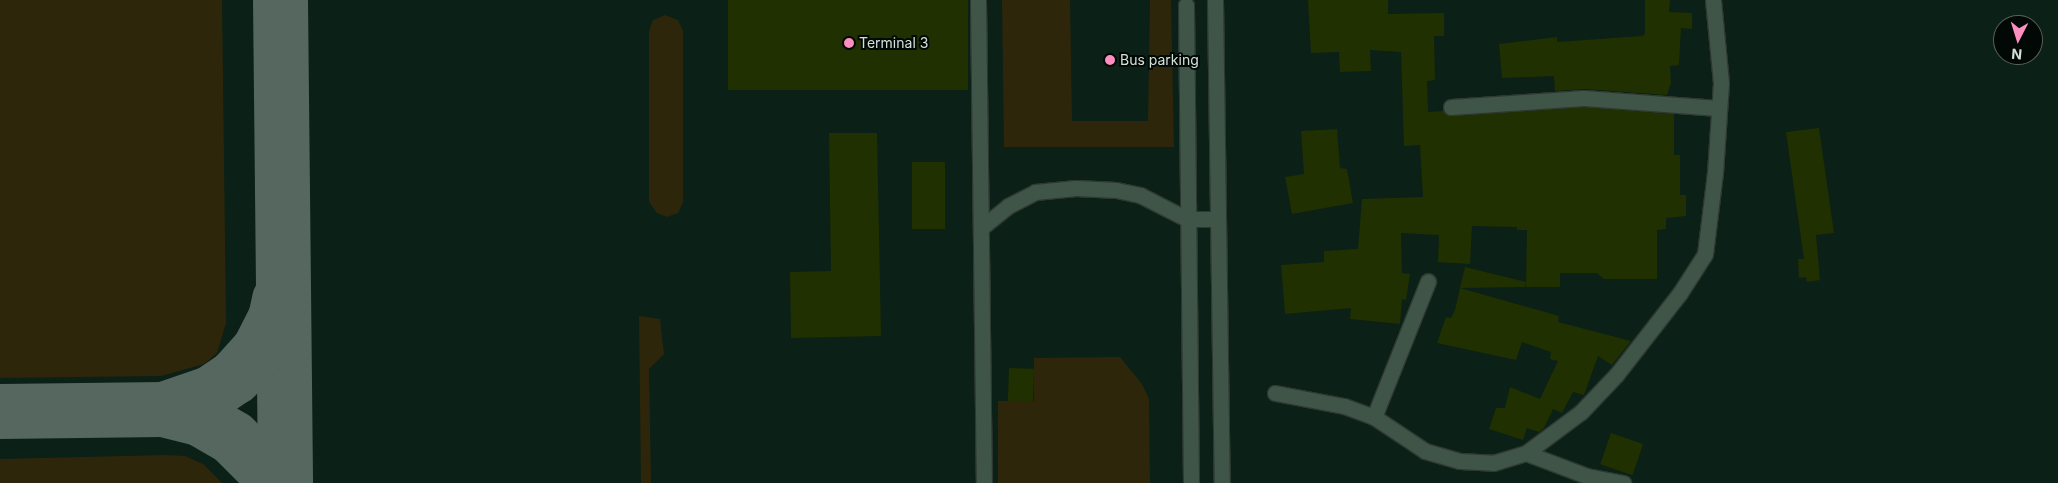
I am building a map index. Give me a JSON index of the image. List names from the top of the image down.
{
  "places": ["Terminal 3", "Bus parking"],
  "north": "bottom"
}
